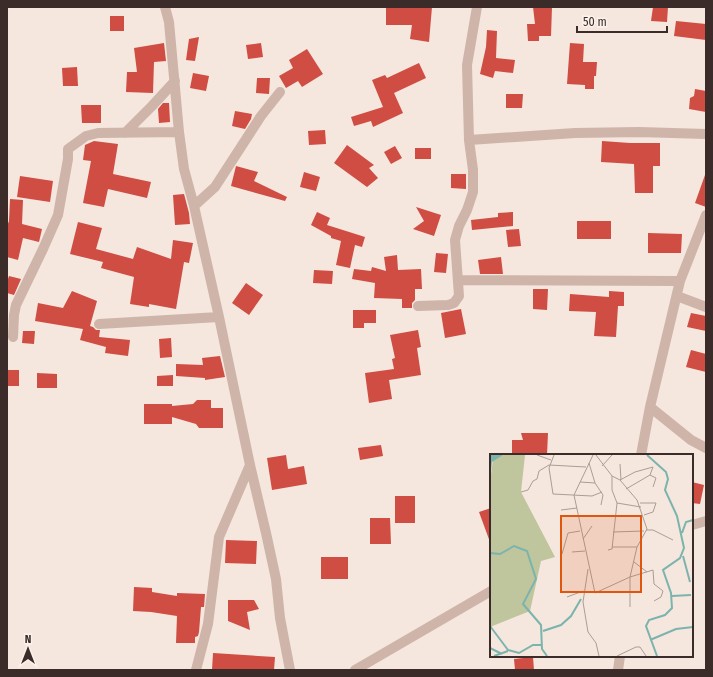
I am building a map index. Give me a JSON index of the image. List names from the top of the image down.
{
  "scale_bar": "50 m",
  "north": "top"
}
